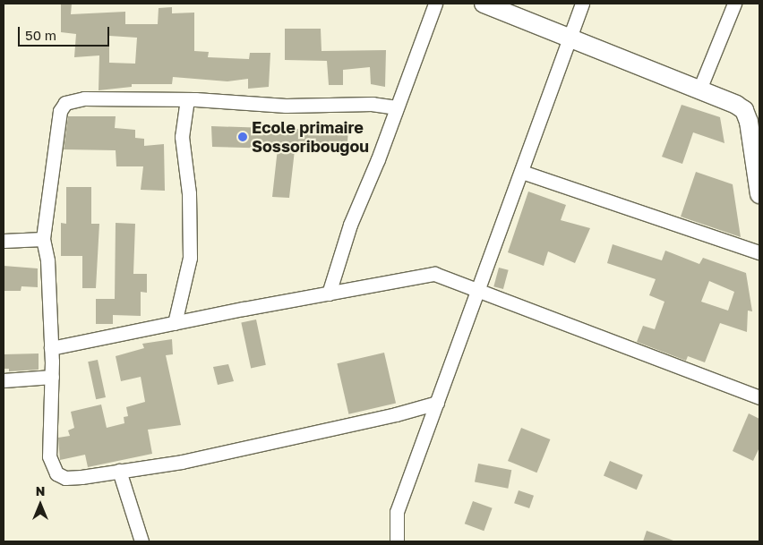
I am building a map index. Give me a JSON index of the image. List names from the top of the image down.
{
  "places": ["Ecole primaire Sossoribougou"],
  "scale_bar": "50 m",
  "north": "top"
}
